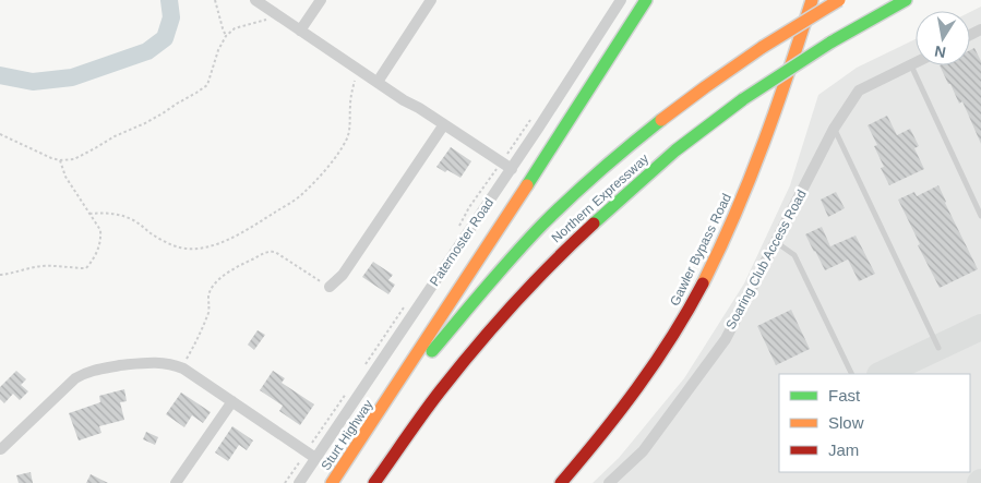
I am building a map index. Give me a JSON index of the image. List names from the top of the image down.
{
  "streets": {
    "highway": ["Northern Expressway", "Gawler Bypass Road", "Sturt Highway"],
    "street": ["Paternoster Road", "Soaring Club Access Road"]
  },
  "crossings": [
    ["Northern Expressway", "Sturt Highway"]
  ],
  "legend": ["Fast", "Slow", "Jam"],
  "north": "bottom"
}
